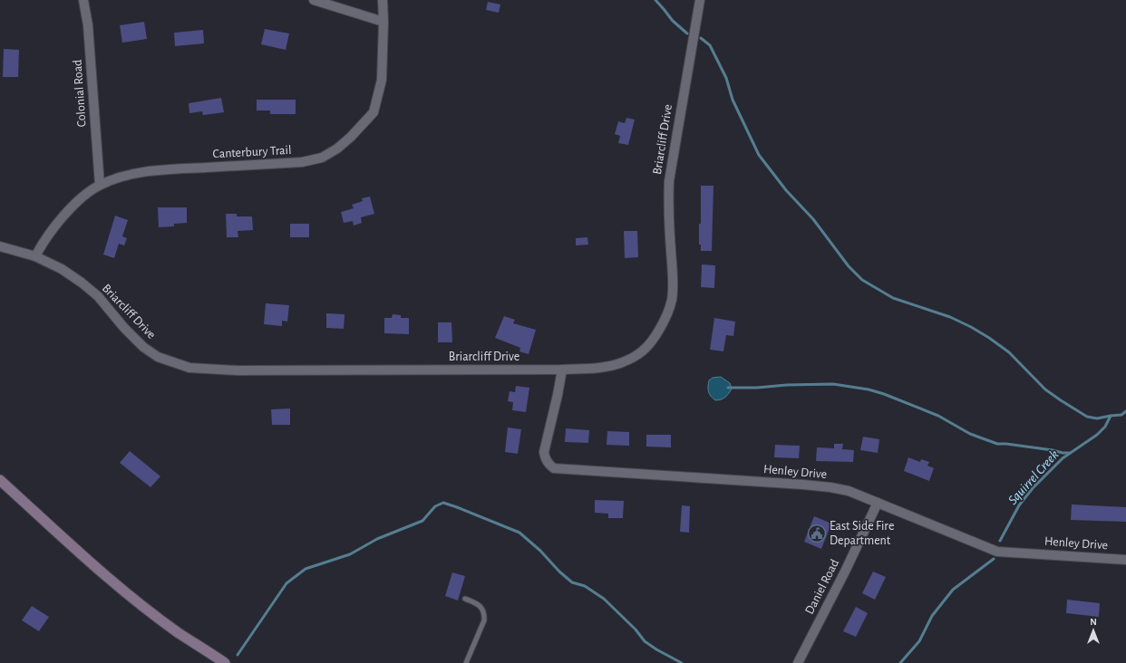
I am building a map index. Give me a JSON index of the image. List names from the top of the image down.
{
  "streets": {
    "street": [
      "Colonial Road",
      "Briarcliff Drive",
      "Canterbury Trail",
      "Henley Drive",
      "Daniel Road"
    ]
  },
  "crossings": [
    ["Colonial Road", "Canterbury Trail"],
    ["Briarcliff Drive", "Canterbury Trail"],
    ["Briarcliff Drive", "Henley Drive"],
    ["Henley Drive", "Daniel Road"]
  ],
  "water": ["Squirrel Creek"],
  "places": {
    "public building": ["East Side Fire Department"]
  },
  "north": "top"
}
